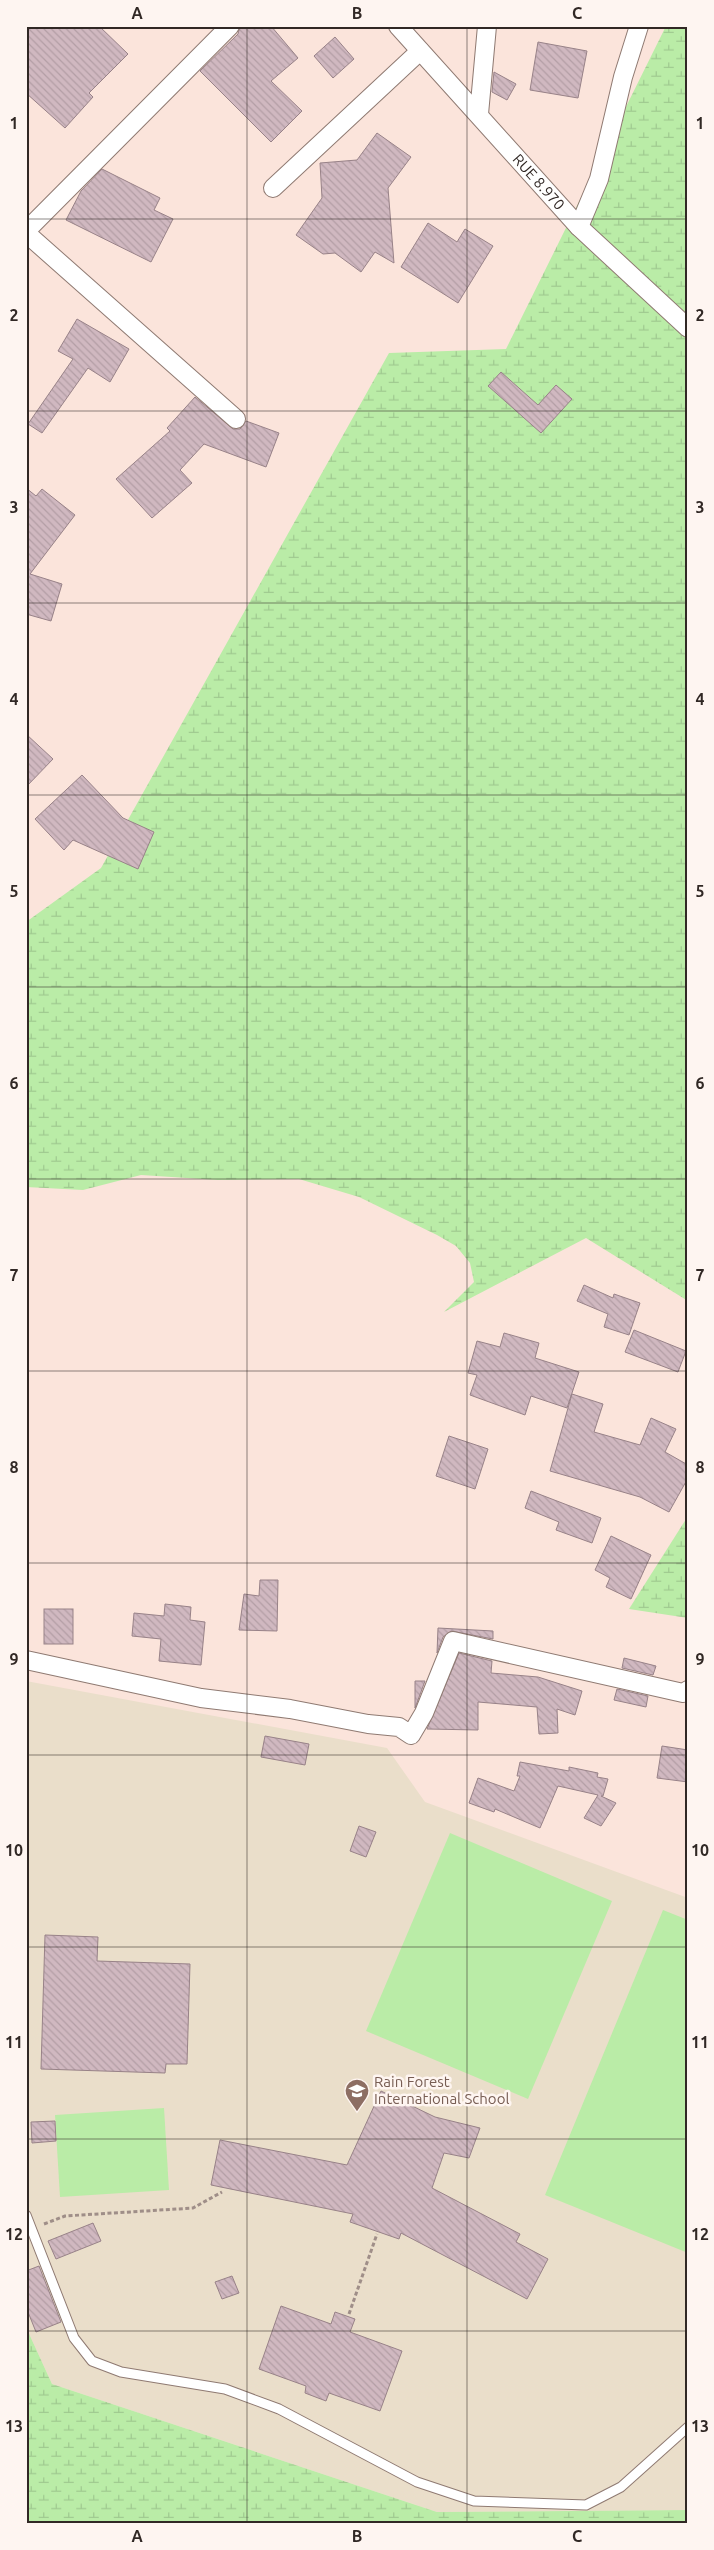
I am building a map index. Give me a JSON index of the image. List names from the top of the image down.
{
  "streets": {
    "street": ["RUE 8.970"]
  },
  "places": {
    "school or university": ["Rain Forest International School"]
  },
  "grid": {
    "columns": ["A", "B", "C"],
    "rows": [
      "1",
      "2",
      "3",
      "4",
      "5",
      "6",
      "7",
      "8",
      "9",
      "10",
      "11",
      "12",
      "13"
    ]
  }
}
